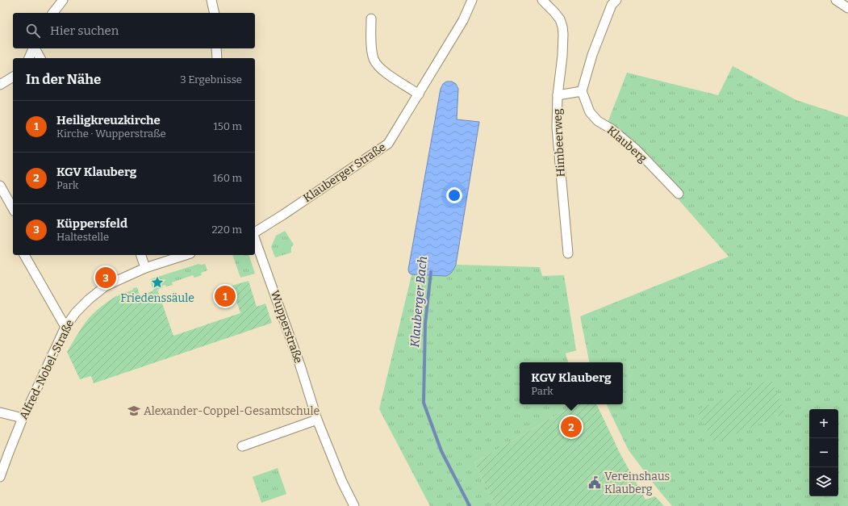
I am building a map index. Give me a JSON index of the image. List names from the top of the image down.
{
  "streets": {
    "street": [
      "Himbeerweg",
      "Klauberg",
      "Klauberger Straße",
      "Wupperstraße",
      "Alfred-Nobel-Straße"
    ]
  },
  "water": ["Klauberger Bach"],
  "places": {
    "place": ["Friedenssäule"],
    "school or university": ["Alexander-Coppel-Gesamtschule"],
    "public building": ["Vereinshaus Klauberg"]
  },
  "page": {
    "search": "Hier suchen",
    "heading": ["In der Nähe", "3 Ergebnisse"],
    "list": [
      {
        "mark": "1",
        "name": "Heiligkreuzkirche",
        "note": "Kirche · Wupperstraße",
        "value": "150 m"
      },
      {
        "mark": "2",
        "name": "KGV Klauberg",
        "note": "Park",
        "value": "160 m"
      },
      {
        "mark": "3",
        "name": "Küppersfeld",
        "note": "Haltestelle",
        "value": "220 m"
      }
    ],
    "pins": ["3", "1", "2"],
    "popup": ["KGV Klauberg", "Park"],
    "map_buttons": ["+", "−"]
  }
}
